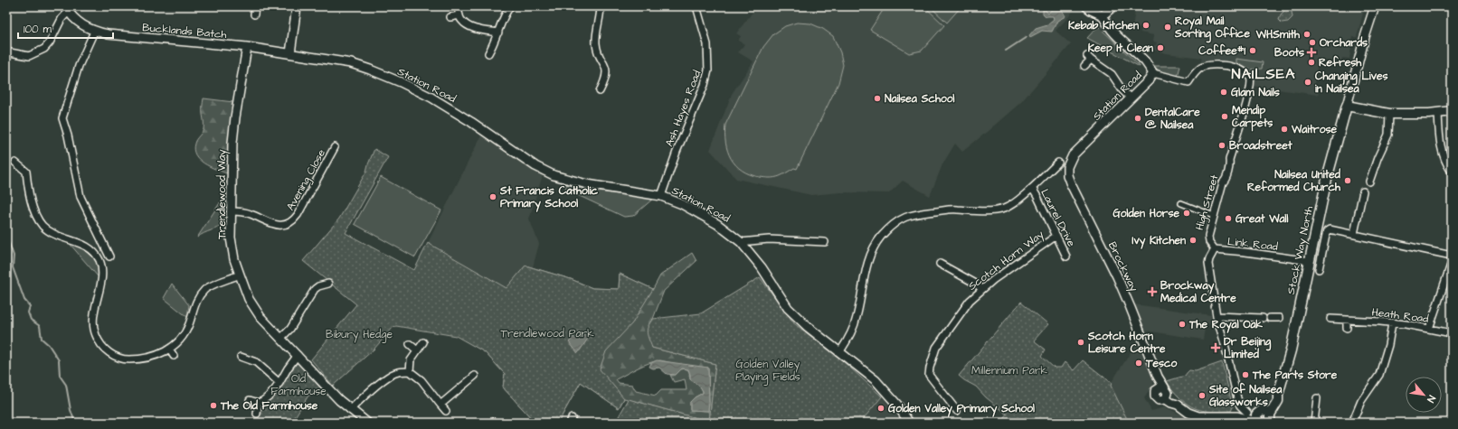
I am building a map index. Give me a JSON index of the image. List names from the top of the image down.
{
  "streets": {
    "main road": ["Stock Way North"],
    "street": [
      "Bucklands Batch",
      "Station Road",
      "Ash Hayes Road",
      "Avening Close",
      "Trendlewood Way",
      "High Street",
      "Laurel Drive",
      "Link Road",
      "Scotch Horn Way",
      "Brockway",
      "Heath Road"
    ]
  },
  "crossings": [
    ["Bucklands Batch", "Station Road"],
    ["Bucklands Batch", "Trendlewood Way"],
    ["Station Road", "Ash Hayes Road"],
    ["Station Road", "Trendlewood Way"],
    ["Station Road", "High Street"],
    ["Station Road", "Brockway"],
    ["Avening Close", "Trendlewood Way"],
    ["High Street", "Link Road"],
    ["Laurel Drive", "Scotch Horn Way"],
    ["Link Road", "Stock Way North"],
    ["Stock Way North", "Brockway"]
  ],
  "districts": ["NAILSEA"],
  "parks": [
    "Trendlewood Park",
    "Bibury Hedge",
    "Golden Valley Playing Fields",
    "Millennium Park",
    "Old Farmhouse"
  ],
  "places": {
    "other": [
      "Kebab Kitchen",
      "Royal Mail Sorting Office",
      "WHSmith",
      "Orchards",
      "Keep It Clean",
      "Coffee#1",
      "Refresh",
      "Changing Lives in Nailsea",
      "Glam Nails",
      "Nailsea School",
      "Mendip Carpets",
      "DentalCare @ Nailsea",
      "Waitrose",
      "Broadstreet",
      "Nailsea United Reformed Church",
      "St Francis Catholic Primary School",
      "Golden Horse",
      "Great Wall",
      "Ivy Kitchen",
      "The Royal Oak",
      "Scotch Horn Leisure Centre",
      "Tesco",
      "The Parts Store",
      "Site of Nailsea Glassworks",
      "The Old Farmhouse",
      "Golden Valley Primary School"
    ],
    "health": ["Boots", "Brockway Medical Centre", "Dr Beijing Limited"]
  },
  "scale_bar": "100 m",
  "north": "bottom right"
}
